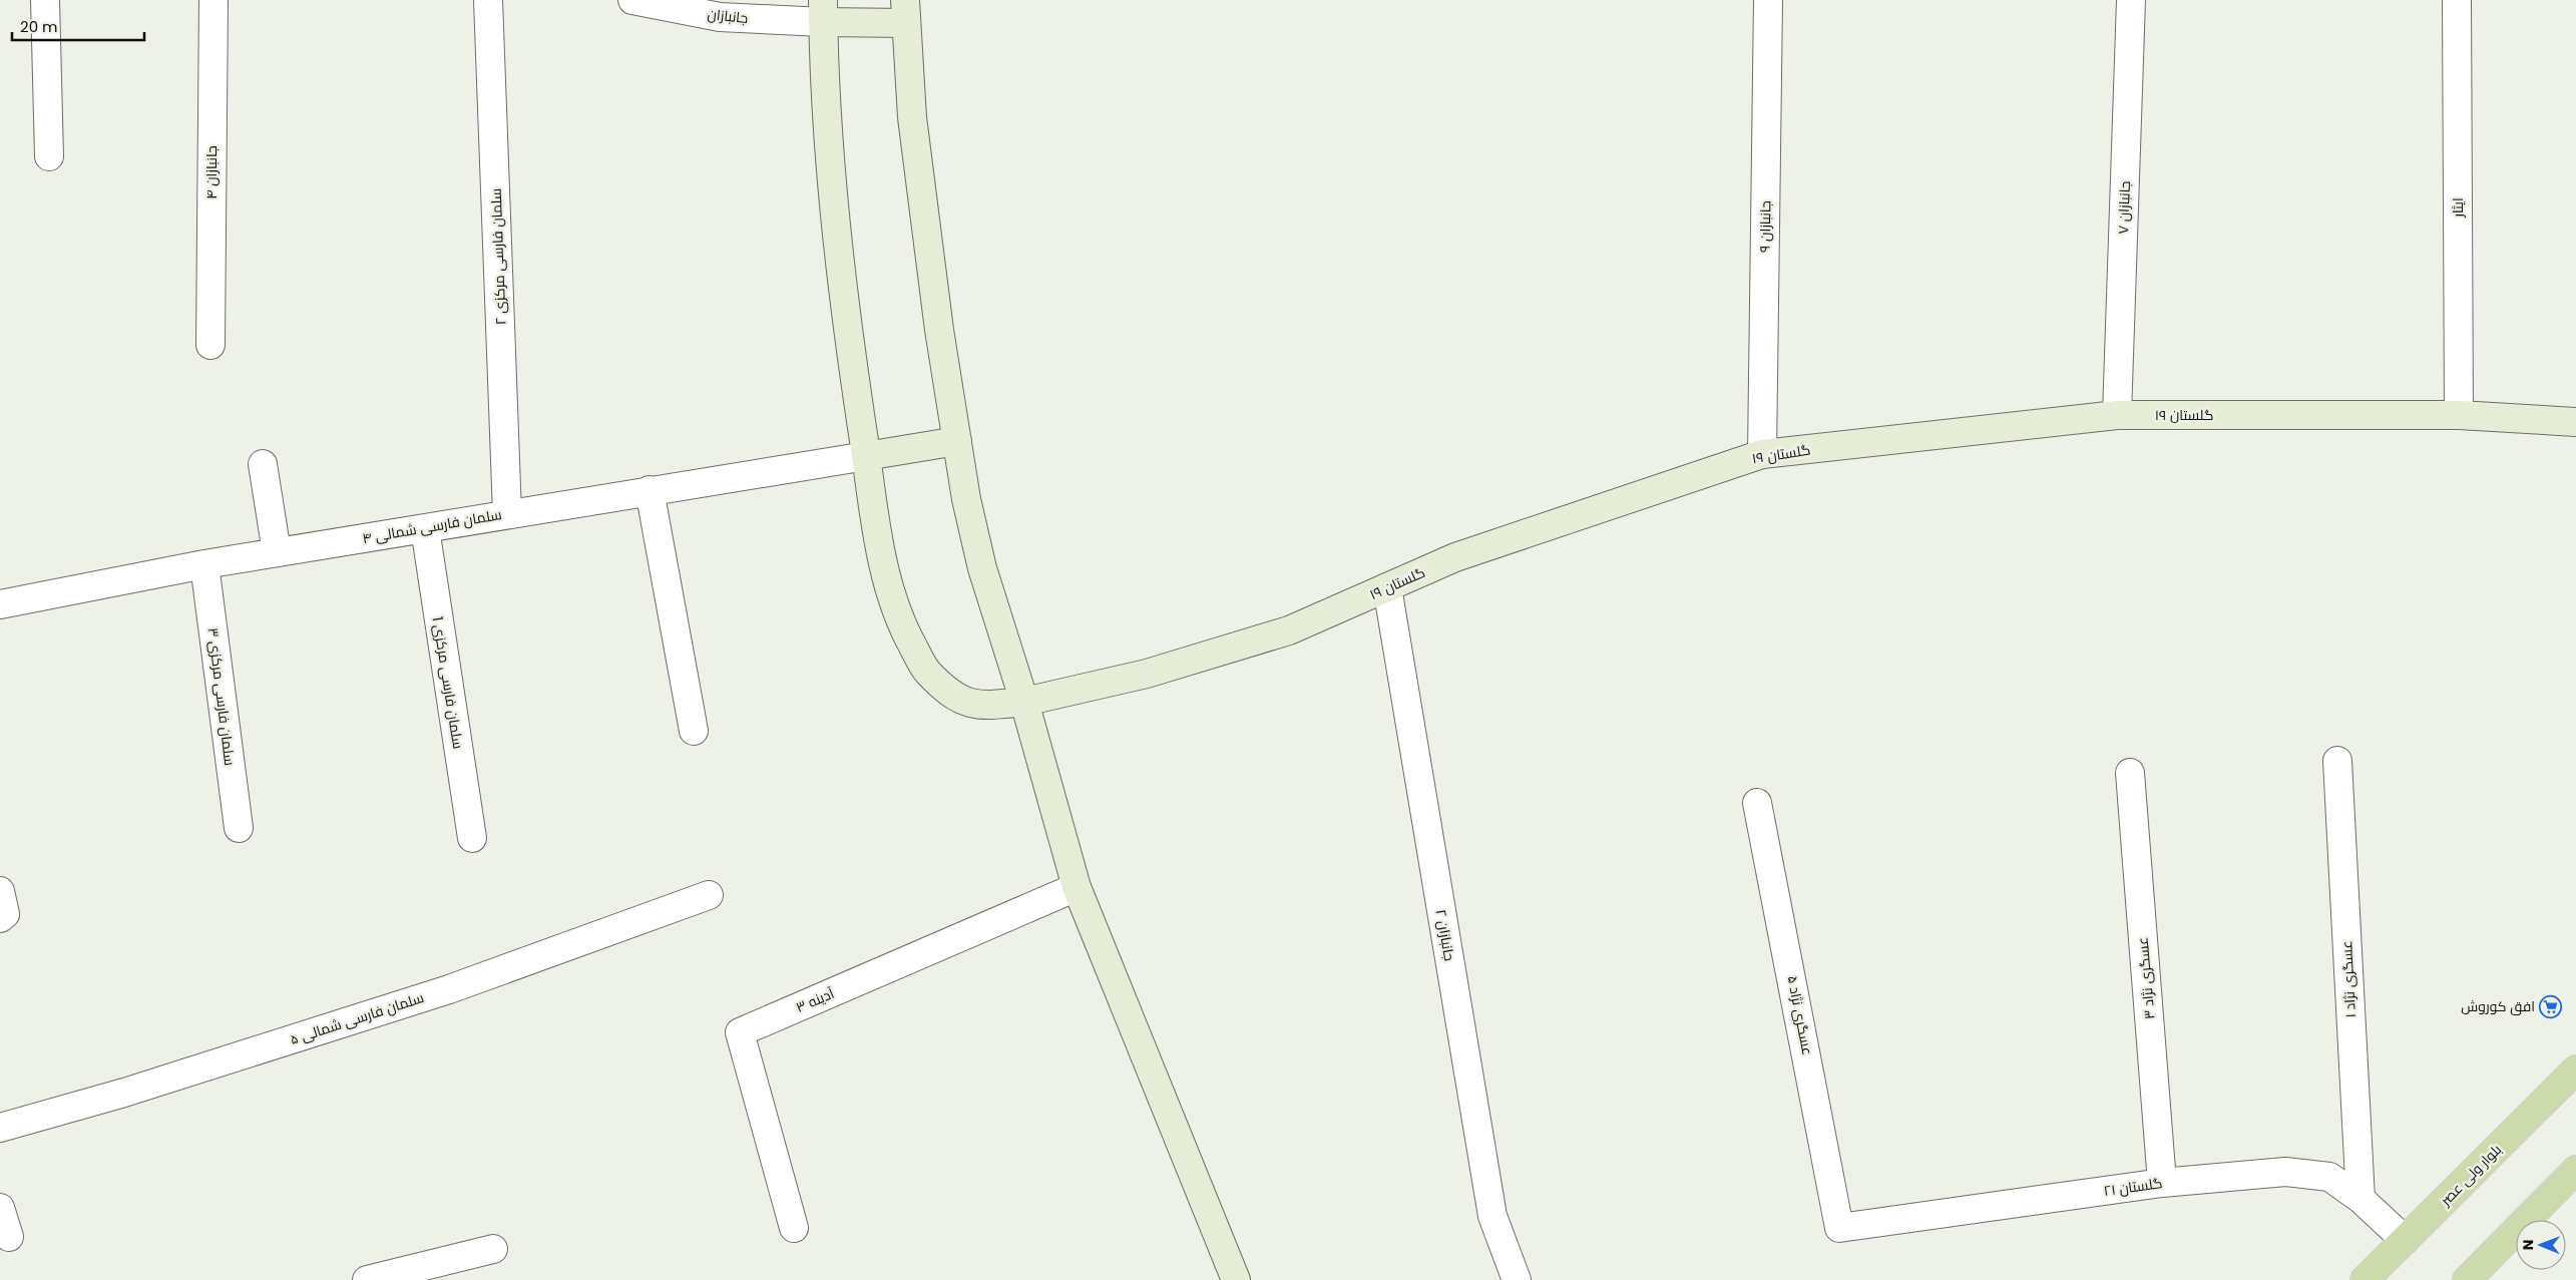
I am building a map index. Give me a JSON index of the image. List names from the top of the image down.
{
  "streets": {
    "main road": ["گلستان ۱۹", "بلوار ولی عصر"],
    "street": [
      "جانبازان",
      "جانبازان ۴",
      "جانبازان ۷",
      "ایثار",
      "جانبازان ۹",
      "سلمان فارسی مرکزی ۲",
      "سلمان فارسی شمالی ۴",
      "سلمان فارسی مرکزی 1",
      "سلمان فارسی مرکزی ۳",
      "جانبازان ۲",
      "عسگری نژاد ۳",
      "عسگری نژاد ۱",
      "آدینه ۳",
      "عسگری نژاد ۵",
      "سلمان فارسی شمالی ۵",
      "گلستان ۲۱"
    ]
  },
  "crossings": [
    ["جانبازان", "گلستان ۱۹"],
    ["جانبازان ۷", "گلستان ۱۹"],
    ["ایثار", "گلستان ۱۹"],
    ["جانبازان ۹", "گلستان ۱۹"],
    ["سلمان فارسی مرکزی ۲", "سلمان فارسی شمالی ۴"],
    ["گلستان ۱۹", "سلمان فارسی شمالی ۴"],
    ["گلستان ۱۹", "جانبازان ۲"],
    ["سلمان فارسی شمالی ۴", "سلمان فارسی مرکزی 1"],
    ["سلمان فارسی شمالی ۴", "سلمان فارسی مرکزی ۳"],
    ["عسگری نژاد ۳", "گلستان ۲۱"],
    ["عسگری نژاد ۱", "گلستان ۲۱"],
    ["عسگری نژاد ۵", "گلستان ۲۱"],
    ["بلوار ولی عصر", "گلستان ۲۱"]
  ],
  "places": {
    "supermarket": ["افق کوروش"]
  },
  "scale_bar": "20 m",
  "north": "left"
}
